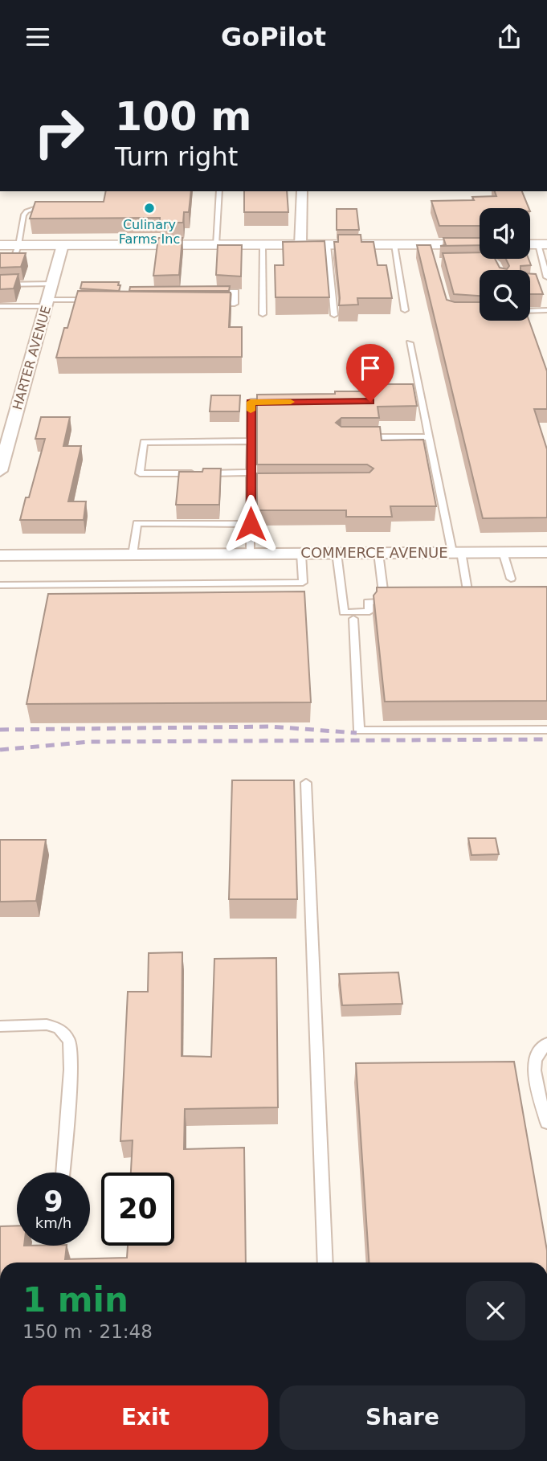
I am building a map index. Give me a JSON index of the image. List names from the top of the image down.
{
  "streets": {
    "street": ["HARTER AVENUE", "COMMERCE AVENUE"]
  },
  "places": ["Culinary Farms Inc"],
  "page": {
    "header": "GoPilot",
    "turn": ["100 m", "Turn right"],
    "speed": "9 km/h",
    "limit": "20",
    "heading": ["1 min", "150 m · 21:48"],
    "buttons": ["Exit", "Share"]
  }
}
